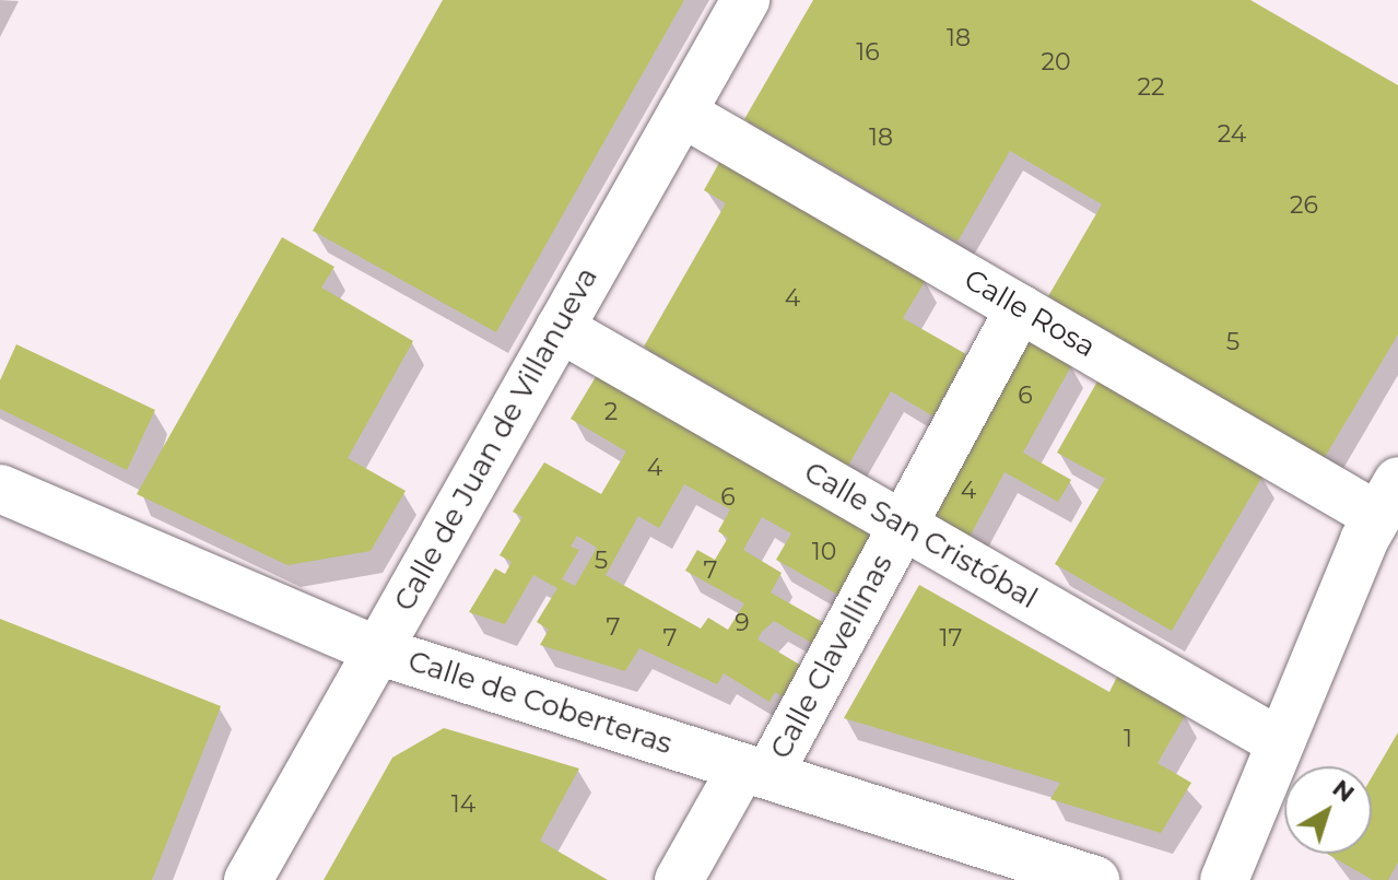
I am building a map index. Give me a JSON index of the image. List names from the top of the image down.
{
  "streets": {
    "street": [
      "Calle Rosa",
      "Calle de Juan de Villanueva",
      "Calle San Cristóbal",
      "Calle Clavellinas",
      "Calle de Coberteras"
    ]
  },
  "crossings": [
    ["Calle Rosa", "Calle de Juan de Villanueva"],
    ["Calle Rosa", "Calle Clavellinas"],
    ["Calle de Juan de Villanueva", "Calle San Cristóbal"],
    ["Calle de Juan de Villanueva", "Calle de Coberteras"],
    ["Calle San Cristóbal", "Calle Clavellinas"],
    ["Calle Clavellinas", "Calle de Coberteras"]
  ],
  "house_numbers": [
    "18",
    "16",
    "20",
    "22",
    "24",
    "18",
    "26",
    "4",
    "5",
    "6",
    "2",
    "4",
    "4",
    "6",
    "10",
    "5",
    "7",
    "9",
    "7",
    "7",
    "17",
    "1",
    "14"
  ],
  "north": "top right"
}
